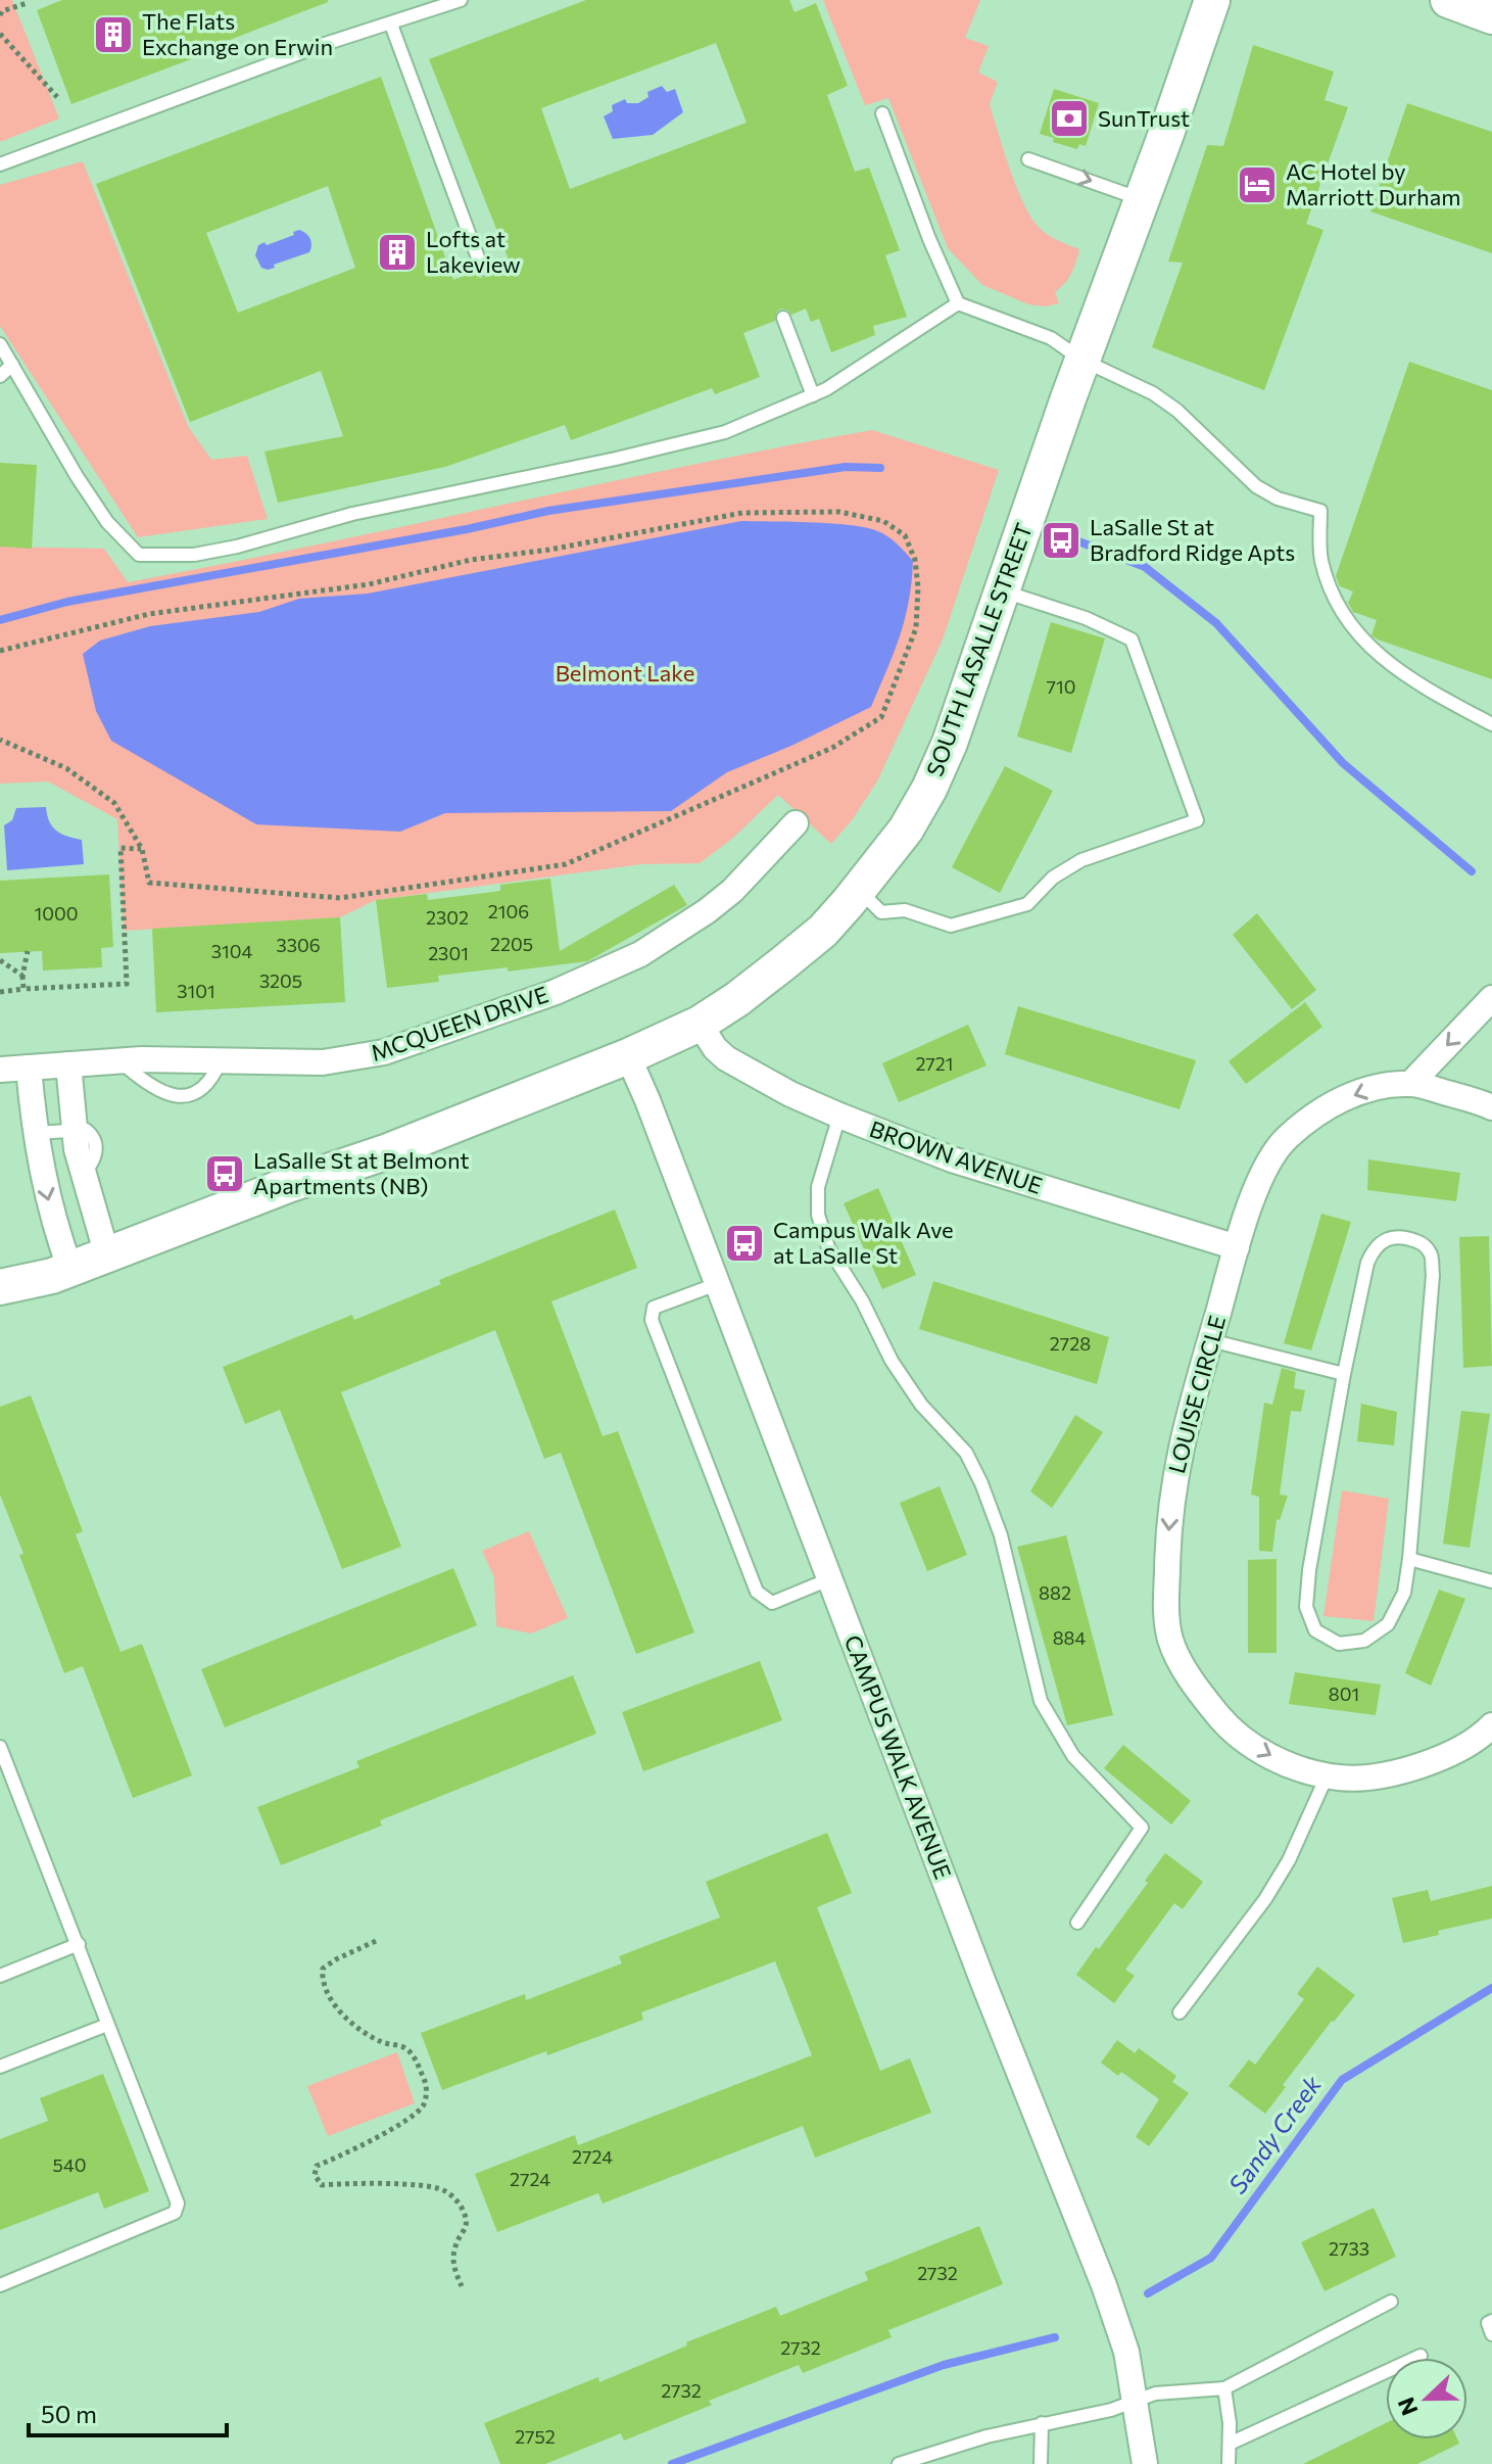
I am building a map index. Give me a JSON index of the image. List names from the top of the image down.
{
  "streets": {
    "street": [
      "SOUTH LASALLE STREET",
      "MCQUEEN DRIVE",
      "BROWN AVENUE",
      "LOUISE CIRCLE",
      "CAMPUS WALK AVENUE"
    ]
  },
  "crossings": [
    ["SOUTH LASALLE STREET", "BROWN AVENUE"],
    ["SOUTH LASALLE STREET", "CAMPUS WALK AVENUE"],
    ["BROWN AVENUE", "LOUISE CIRCLE"]
  ],
  "water": ["Sandy Creek"],
  "parks": ["Belmont Lake"],
  "places": {
    "building": ["The Flats Exchange on Erwin", "Lofts at Lakeview"],
    "bank": ["SunTrust"],
    "hotel": ["AC Hotel by Marriott Durham"],
    "bus stop": ["LaSalle St at Bradford Ridge Apts", "LaSalle St at Belmont Apartments (NB)", "Campus Walk Ave at LaSalle St"]
  },
  "house_numbers": [
    "710",
    "2106",
    "1000",
    "2302",
    "2205",
    "3306",
    "3104",
    "2301",
    "3205",
    "3101",
    "2721",
    "2728",
    "882",
    "884",
    "801",
    "2724",
    "540",
    "2724",
    "2733",
    "2732",
    "2732",
    "2732",
    "2752"
  ],
  "scale_bar": "50 m",
  "north": "left"
}
